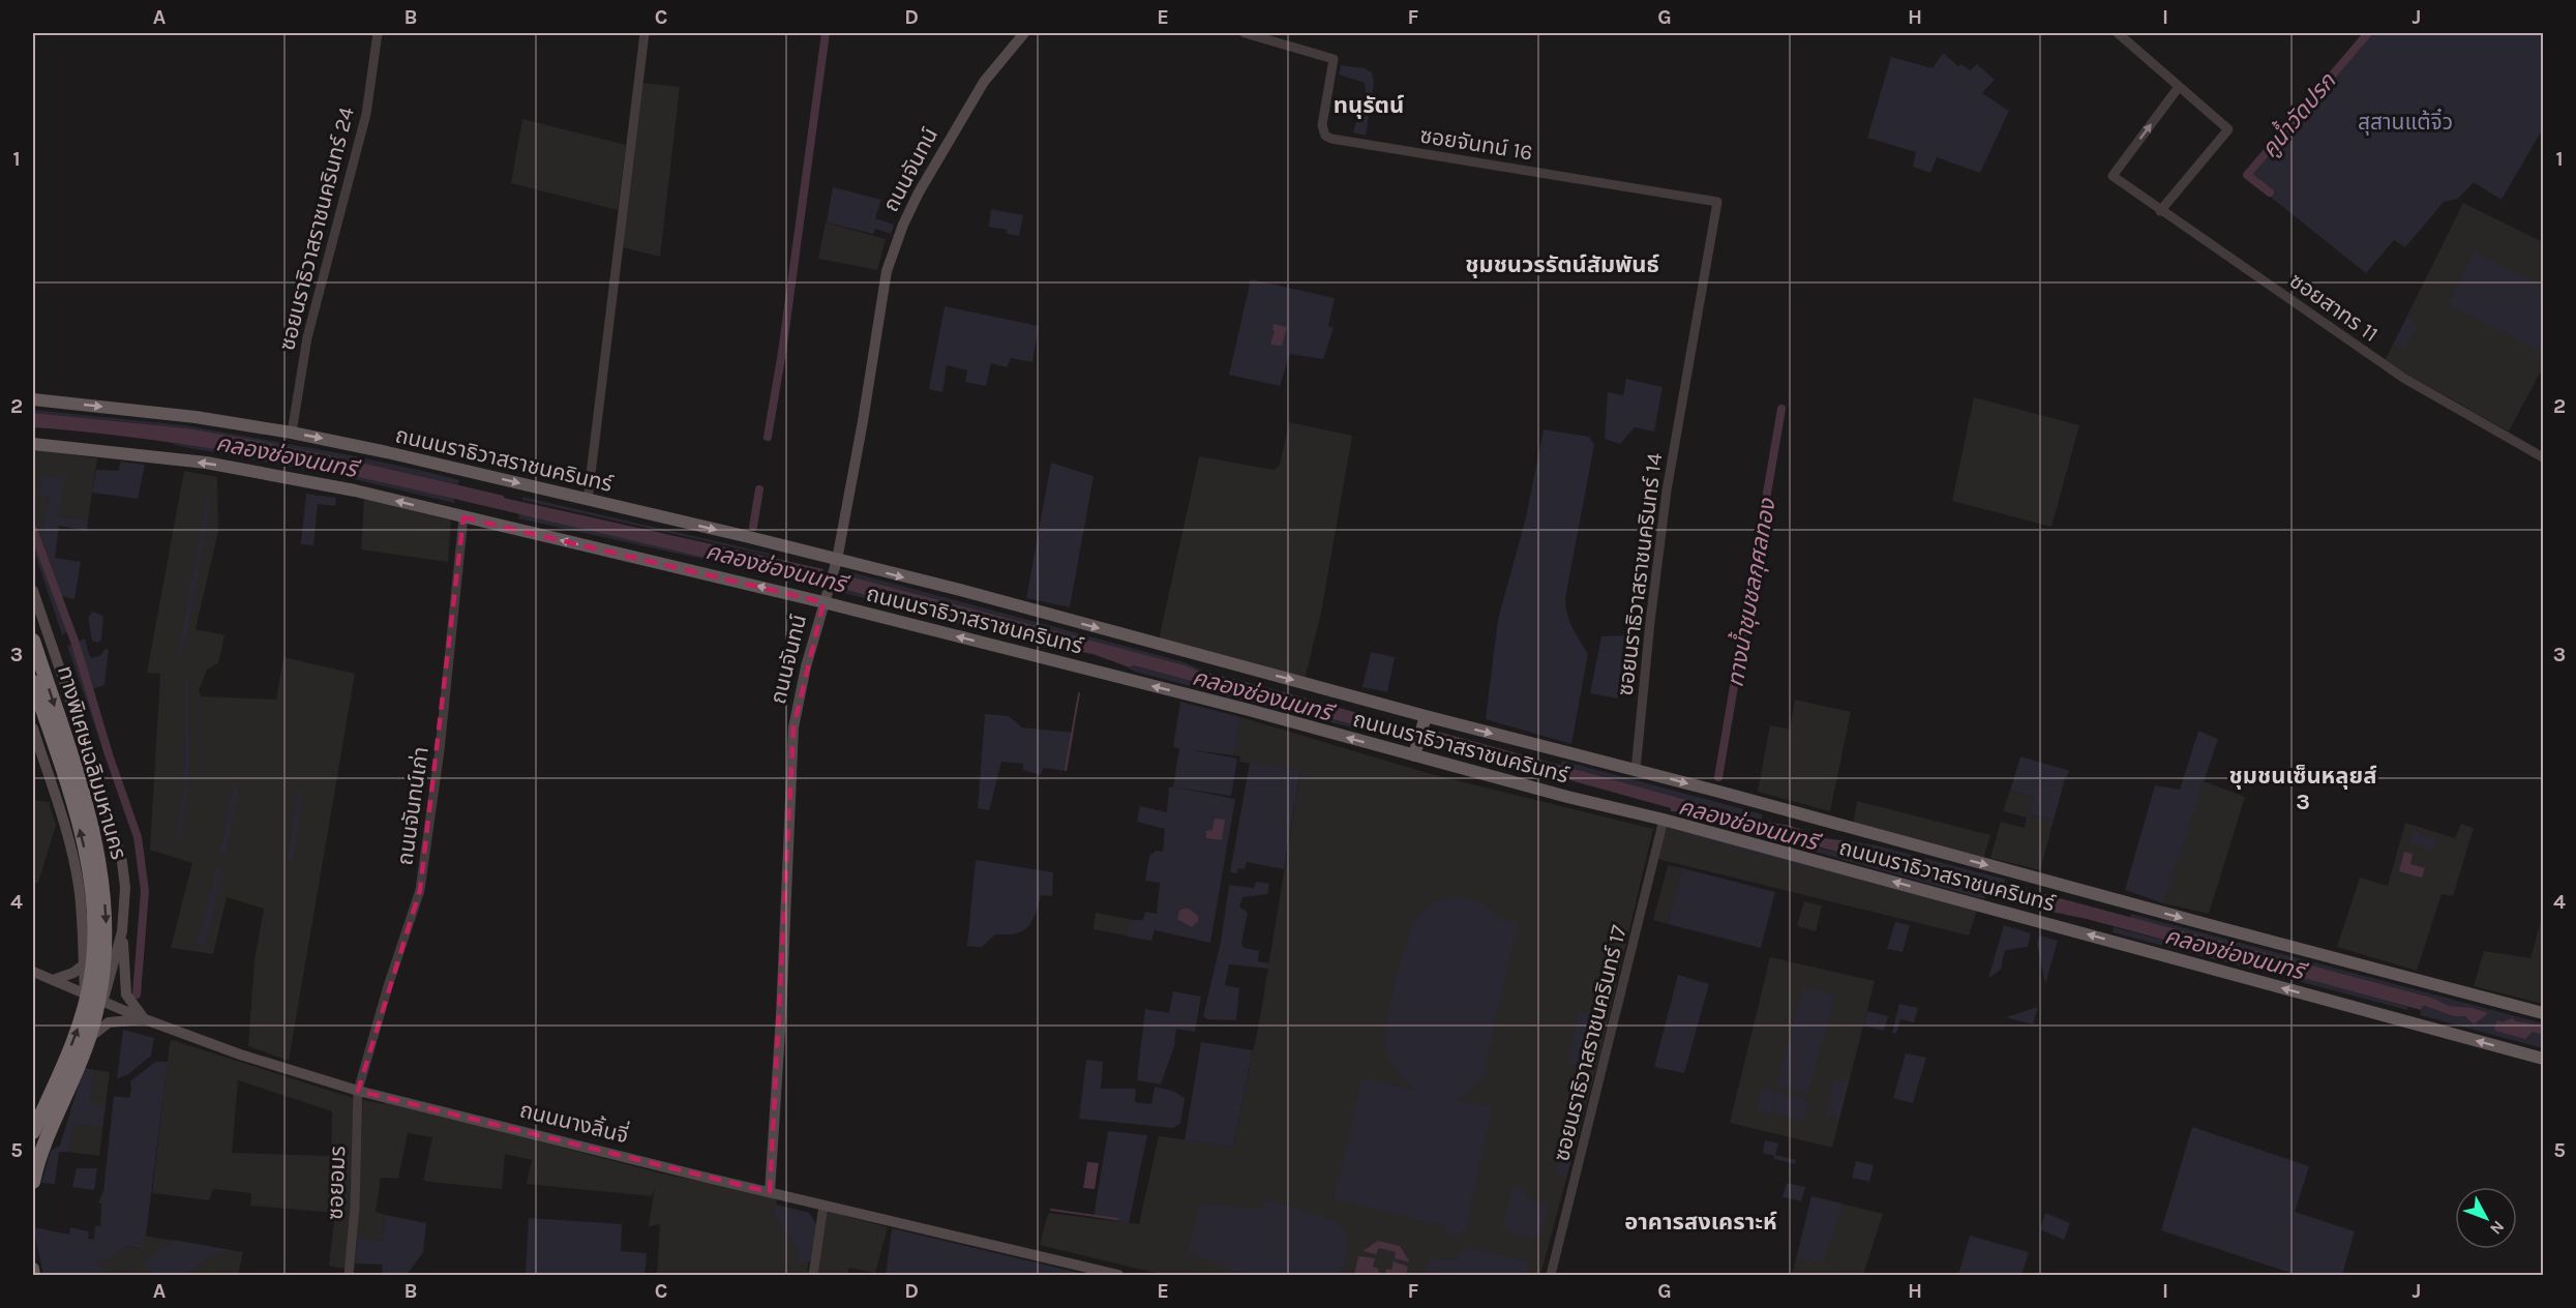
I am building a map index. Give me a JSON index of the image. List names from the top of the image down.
{
  "streets": {
    "highway": ["ทางพิเศษเฉลิมมหานคร"],
    "main road": ["ถนนจันทน์", "ถนนนราธิวาสราชนครินทร์", "ถนนนางลิ้นจี่"],
    "street": [
      "ซอยจันทน์ 16",
      "ซอยนราธิวาสราชนครินทร์ 24",
      "ซอยสาทร 11",
      "ซอยนราธิวาสราชนครินทร์ 14",
      "ถนนจันทน์เก่า",
      "ซอยนราธิวาสราชนครินทร์ 17",
      "ซอยอมร"
    ]
  },
  "crossings": [
    ["ซอยจันทน์ 16", "ซอยนราธิวาสราชนครินทร์ 14"],
    ["ถนนจันทน์", "ถนนนราธิวาสราชนครินทร์"],
    ["ถนนจันทน์", "ถนนนางลิ้นจี่"],
    ["ซอยนราธิวาสราชนครินทร์ 24", "ถนนนราธิวาสราชนครินทร์"],
    ["ถนนนราธิวาสราชนครินทร์", "ซอยนราธิวาสราชนครินทร์ 14"],
    ["ถนนนราธิวาสราชนครินทร์", "ถนนจันทน์เก่า"],
    ["ถนนนราธิวาสราชนครินทร์", "ซอยนราธิวาสราชนครินทร์ 17"],
    ["ถนนจันทน์เก่า", "ถนนนางลิ้นจี่"],
    ["ถนนจันทน์เก่า", "ซอยอมร"],
    ["ถนนนางลิ้นจี่", "ซอยอมร"]
  ],
  "districts": [
    "ทนุรัตน์",
    "ชุมชนวรรัตน์สัมพันธ์",
    "ชุมชนเซ็นหลุยส์ 3",
    "อาคารสงเคราะห์"
  ],
  "water": ["คูน้ำวัดปรก", "คลองช่องนนทรี", "ทางน้ำชุมชลกุศลทอง"],
  "parks": ["สุสานแต้จิ๋ว"],
  "north": "bottom right",
  "grid": {
    "columns": [
      "A",
      "B",
      "C",
      "D",
      "E",
      "F",
      "G",
      "H",
      "I",
      "J"
    ],
    "rows": [
      "1",
      "2",
      "3",
      "4",
      "5"
    ]
  }
}
